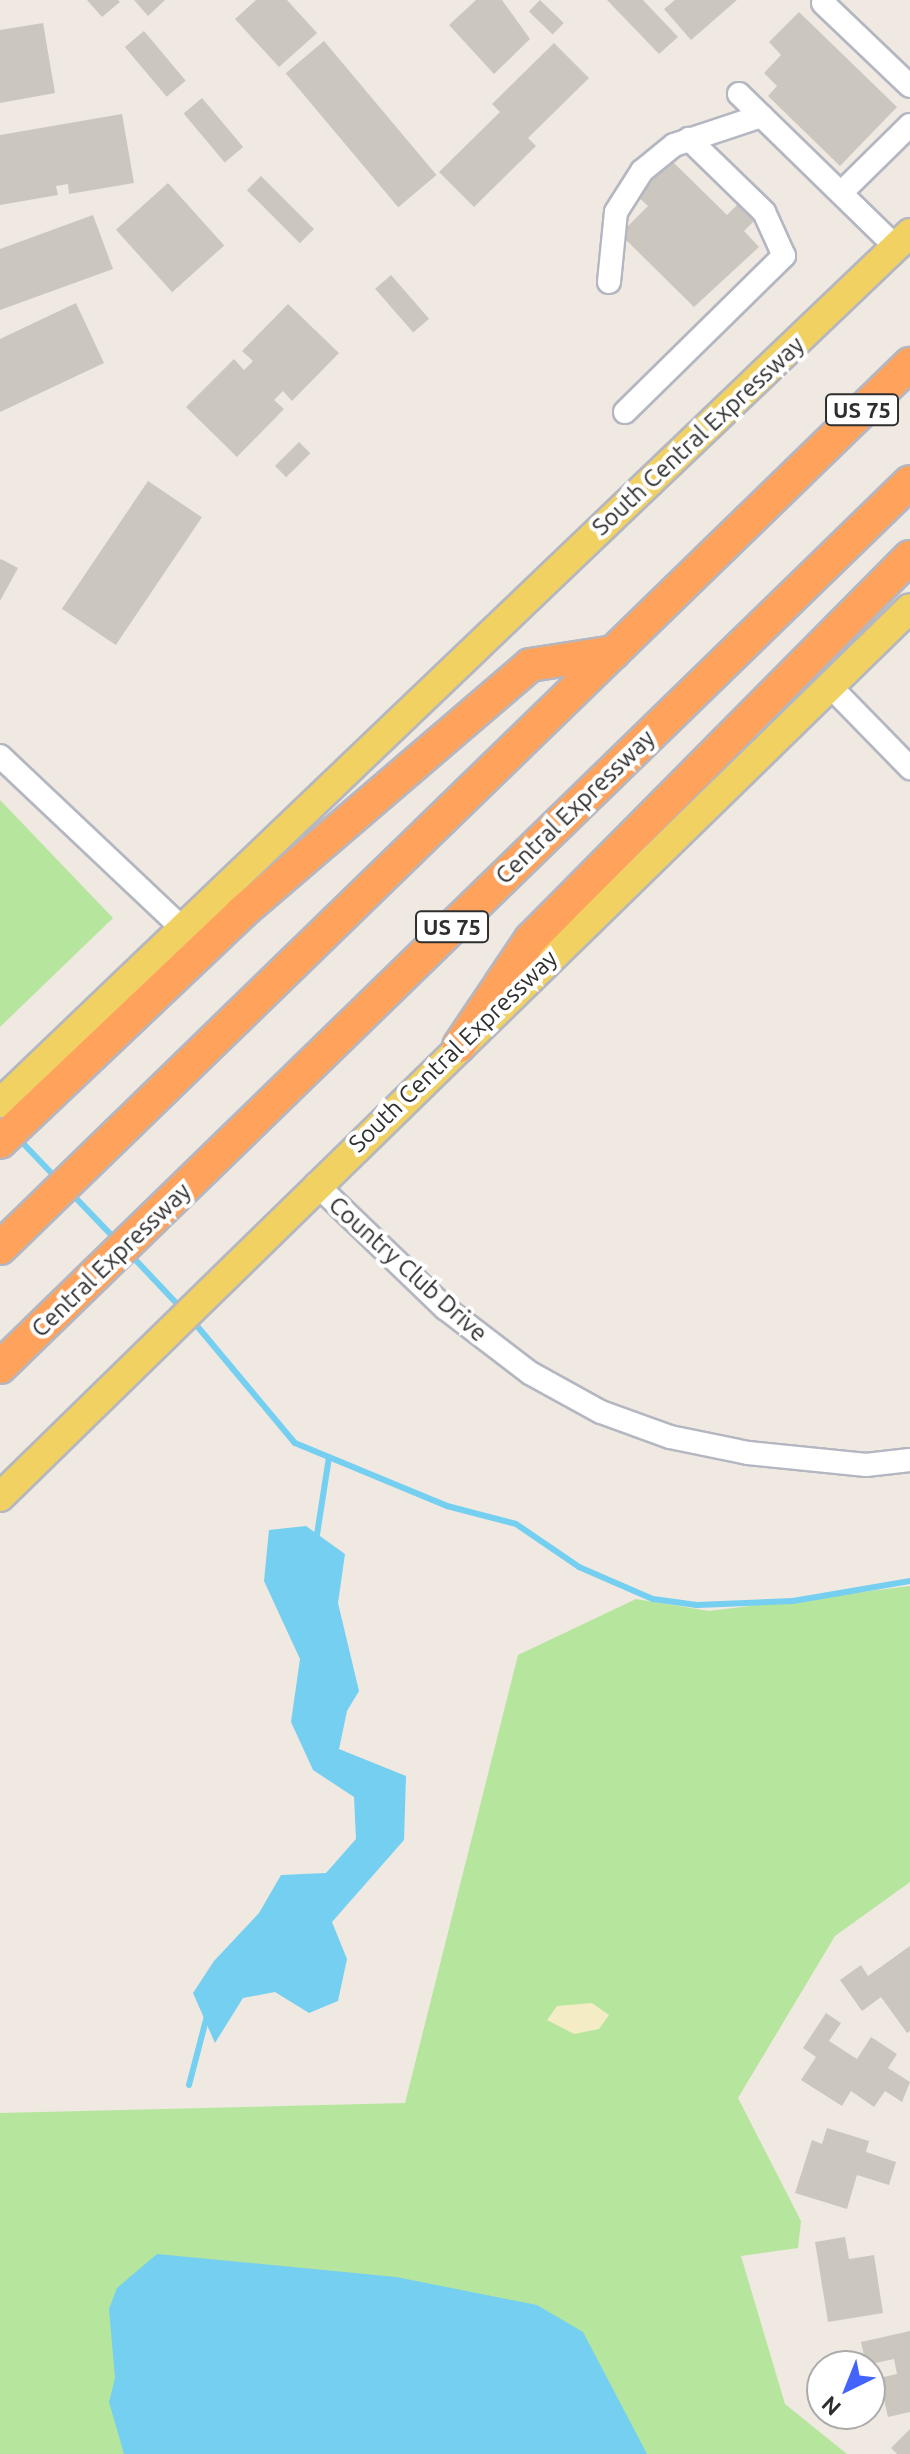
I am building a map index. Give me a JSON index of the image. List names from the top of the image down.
{
  "streets": {
    "highway": ["US 75", "Central Expressway"],
    "main road": ["South Central Expressway"],
    "street": ["Country Club Drive"]
  },
  "crossings": [
    ["South Central Expressway", "Country Club Drive"]
  ],
  "north": "bottom left"
}
